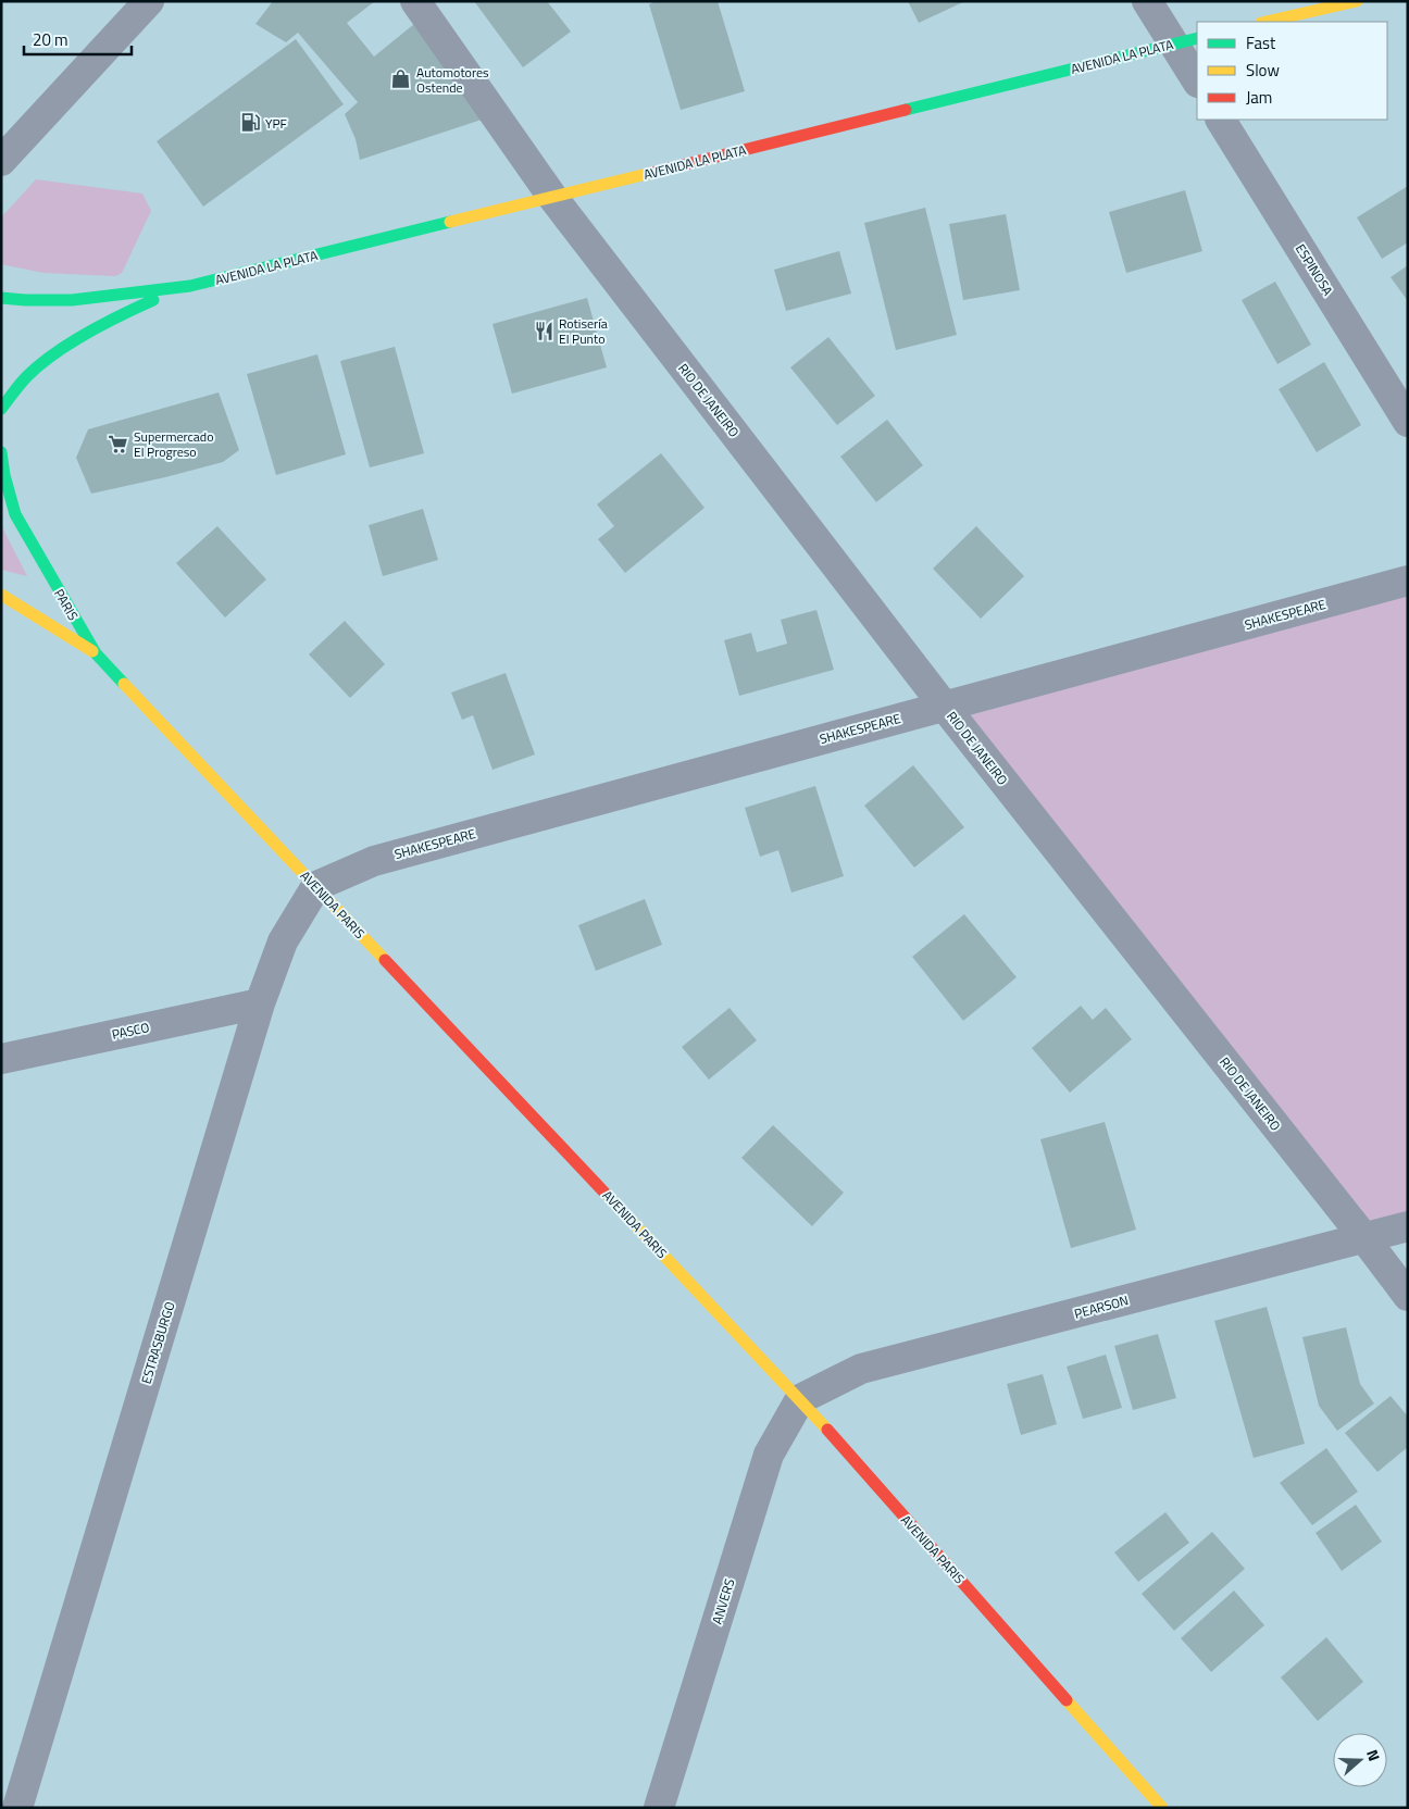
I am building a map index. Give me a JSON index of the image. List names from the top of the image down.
{
  "streets": {
    "main road": ["AVENIDA LA PLATA", "PARIS", "AVENIDA PARIS"],
    "street": [
      "ESPINOSA",
      "RIO DE JANEIRO",
      "SHAKESPEARE",
      "PASCO",
      "PEARSON",
      "ESTRASBURGO",
      "ANVERS"
    ]
  },
  "crossings": [
    ["AVENIDA LA PLATA", "RIO DE JANEIRO"],
    ["RIO DE JANEIRO", "SHAKESPEARE"],
    ["RIO DE JANEIRO", "PEARSON"],
    ["PARIS", "AVENIDA PARIS"],
    ["SHAKESPEARE", "AVENIDA PARIS"],
    ["SHAKESPEARE", "ESTRASBURGO"],
    ["AVENIDA PARIS", "PEARSON"],
    ["AVENIDA PARIS", "ESTRASBURGO"],
    ["AVENIDA PARIS", "ANVERS"],
    ["PASCO", "ESTRASBURGO"],
    ["PEARSON", "ANVERS"]
  ],
  "places": {
    "shop": ["Automotores Ostende"],
    "fuel station": ["YPF"],
    "restaurant": ["Rotisería El Punto"],
    "supermarket": ["Supermercado El Progreso"]
  },
  "legend": ["Fast", "Slow", "Jam"],
  "scale_bar": "20 m",
  "north": "right"
}
